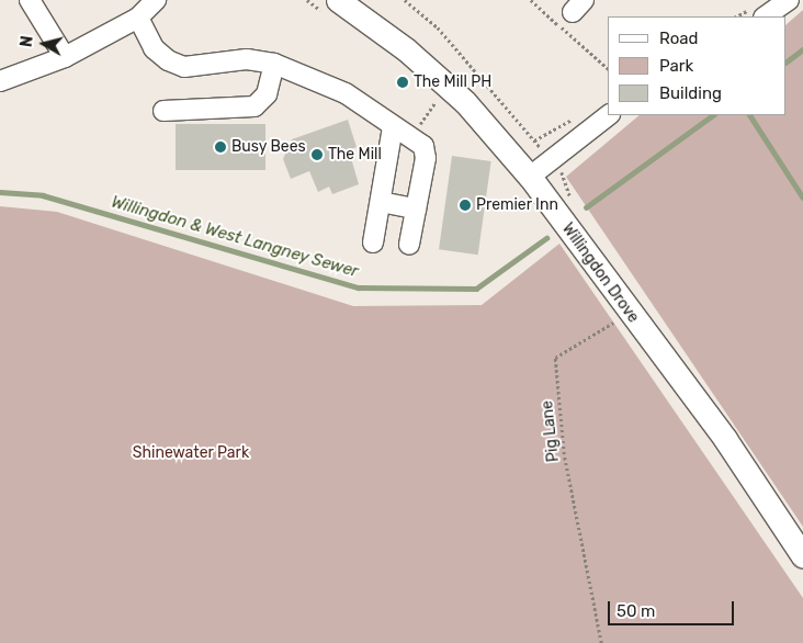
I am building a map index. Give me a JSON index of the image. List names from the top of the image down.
{
  "streets": {
    "main road": ["Willingdon Drove"],
    "path": ["Pig Lane"]
  },
  "water": ["Willingdon & West Langney Sewer"],
  "parks": ["Shinewater Park"],
  "places": [
    "The Mill PH",
    "Busy Bees",
    "The Mill",
    "Premier Inn"
  ],
  "legend": ["Road", "Park", "Building"],
  "scale_bar": "50 m",
  "north": "left"
}
